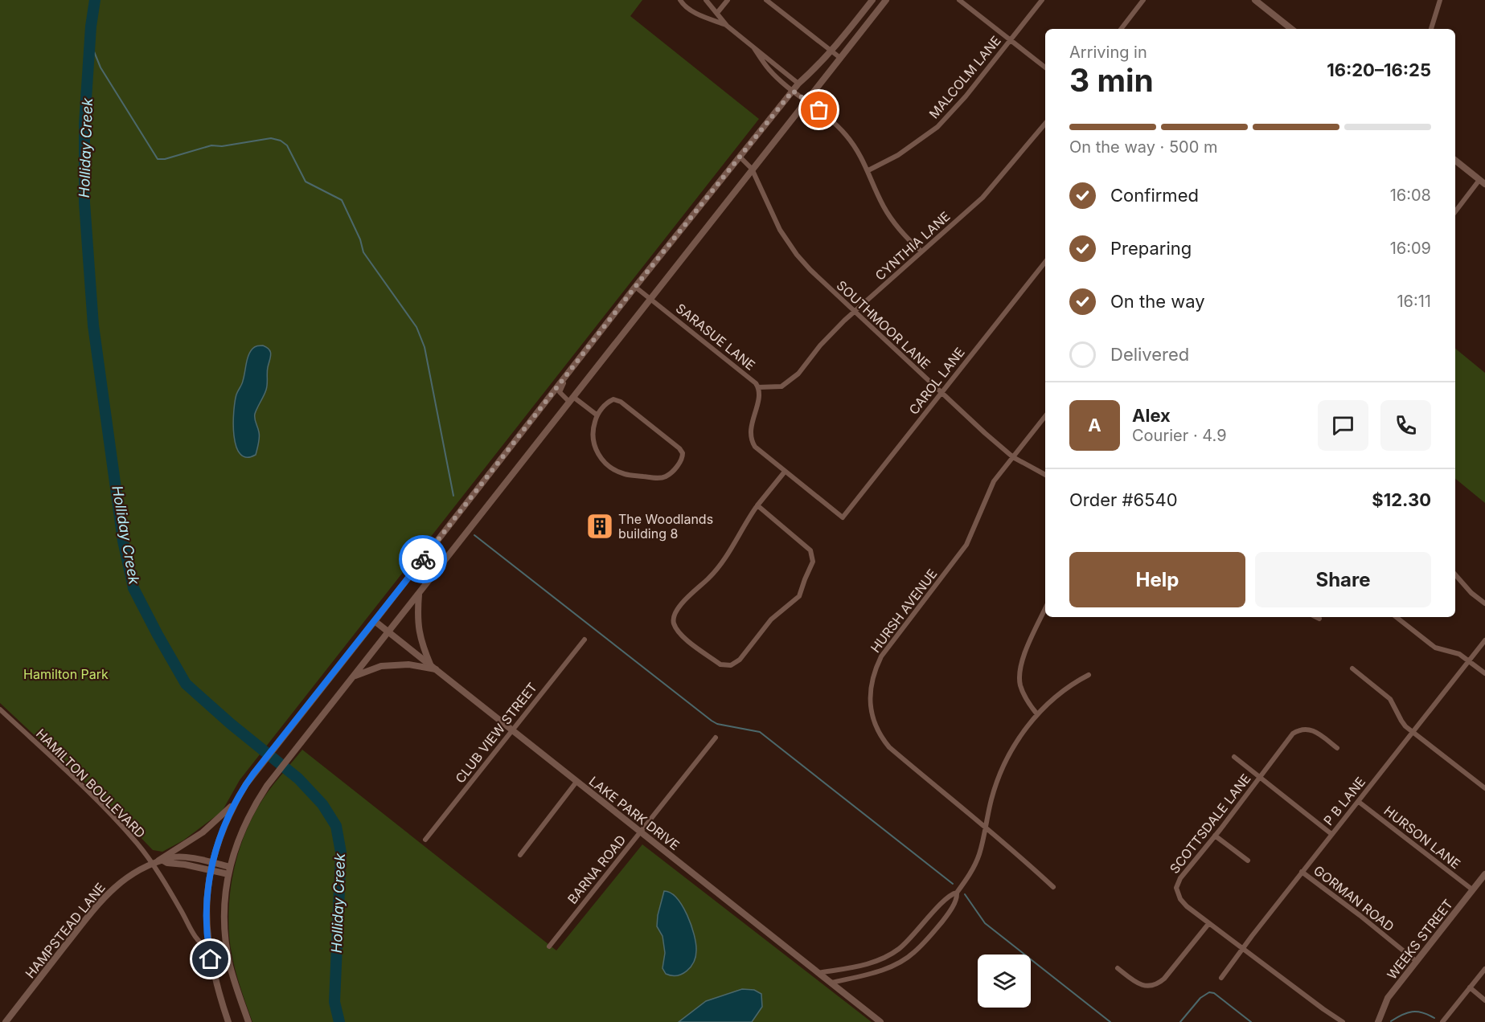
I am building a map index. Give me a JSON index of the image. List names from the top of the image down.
{
  "streets": {
    "street": [
      "MALCOLM LANE",
      "CYNTHIA LANE",
      "SOUTHMOOR LANE",
      "SARASUE LANE",
      "CAROL LANE",
      "HURSH AVENUE",
      "CLUB VIEW STREET",
      "HAMILTON BOULEVARD",
      "P B LANE",
      "LAKE PARK DRIVE",
      "SCOTTSDALE LANE",
      "HURSON LANE",
      "BARNA ROAD",
      "GORMAN ROAD",
      "HAMPSTEAD LANE",
      "WEEKS STREET"
    ]
  },
  "crossings": [
    ["CYNTHIA LANE", "SOUTHMOOR LANE"],
    ["CYNTHIA LANE", "SARASUE LANE"],
    ["SOUTHMOOR LANE", "CAROL LANE"],
    ["SOUTHMOOR LANE", "HURSH AVENUE"],
    ["SARASUE LANE", "CAROL LANE"],
    ["CLUB VIEW STREET", "LAKE PARK DRIVE"],
    ["HAMILTON BOULEVARD", "HAMPSTEAD LANE"],
    ["P B LANE", "SCOTTSDALE LANE"],
    ["P B LANE", "HURSON LANE"],
    ["P B LANE", "GORMAN ROAD"],
    ["LAKE PARK DRIVE", "BARNA ROAD"],
    ["HURSON LANE", "WEEKS STREET"],
    ["GORMAN ROAD", "WEEKS STREET"]
  ],
  "water": ["Holliday Creek"],
  "parks": ["Hamilton Park"],
  "places": {
    "building": ["The Woodlands building 8"]
  },
  "page": {
    "heading": ["3 min", "Arriving in", "16:20–16:25"],
    "panel": [
      "Alex",
      "Courier · 4.9",
      "Order #6540",
      "$12.30"
    ],
    "bar": "On the way · 500 m",
    "list": [
      ["Confirmed", "16:08"],
      ["Preparing", "16:09"],
      ["On the way", "16:11"],
      "Delivered"
    ],
    "round": "A",
    "buttons": ["Help", "Share"]
  }
}
